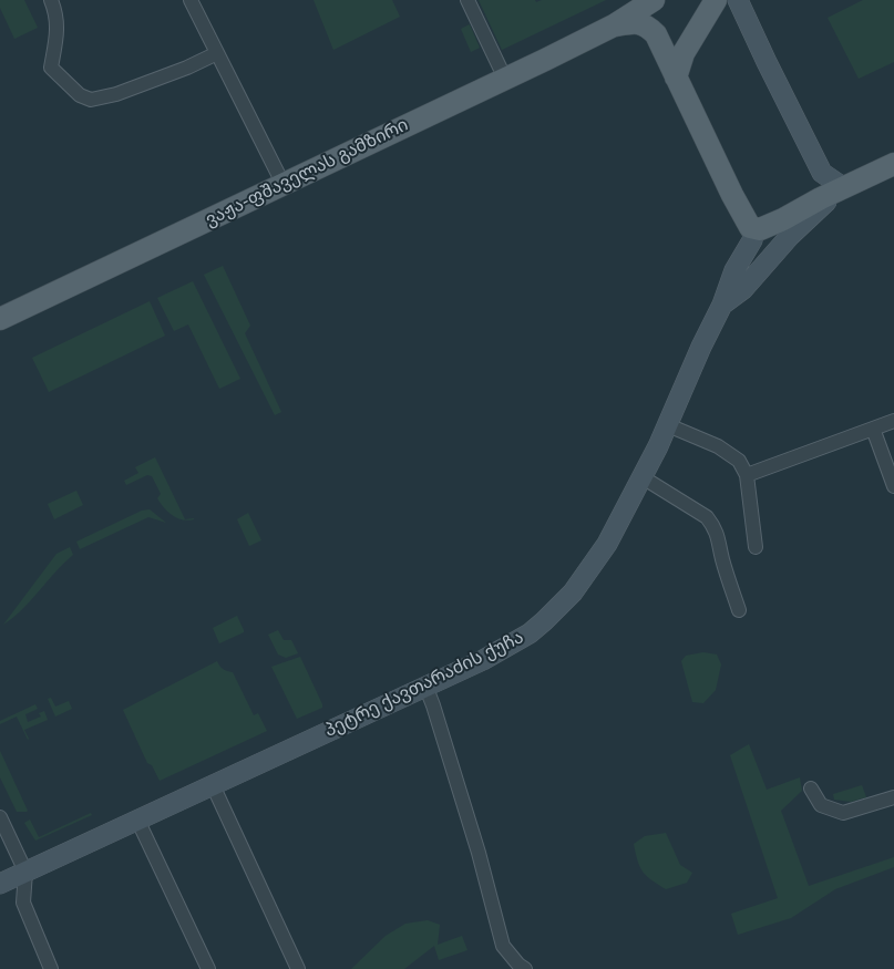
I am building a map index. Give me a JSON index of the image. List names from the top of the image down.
{
  "streets": {
    "main road": ["ვაჟა-ფშაველას გამზირი", "პეტრე ქავთარაძის ქუჩა"]
  },
  "crossings": [
    ["ვაჟა-ფშაველას გამზირი", "პეტრე ქავთარაძის ქუჩა"]
  ]
}
